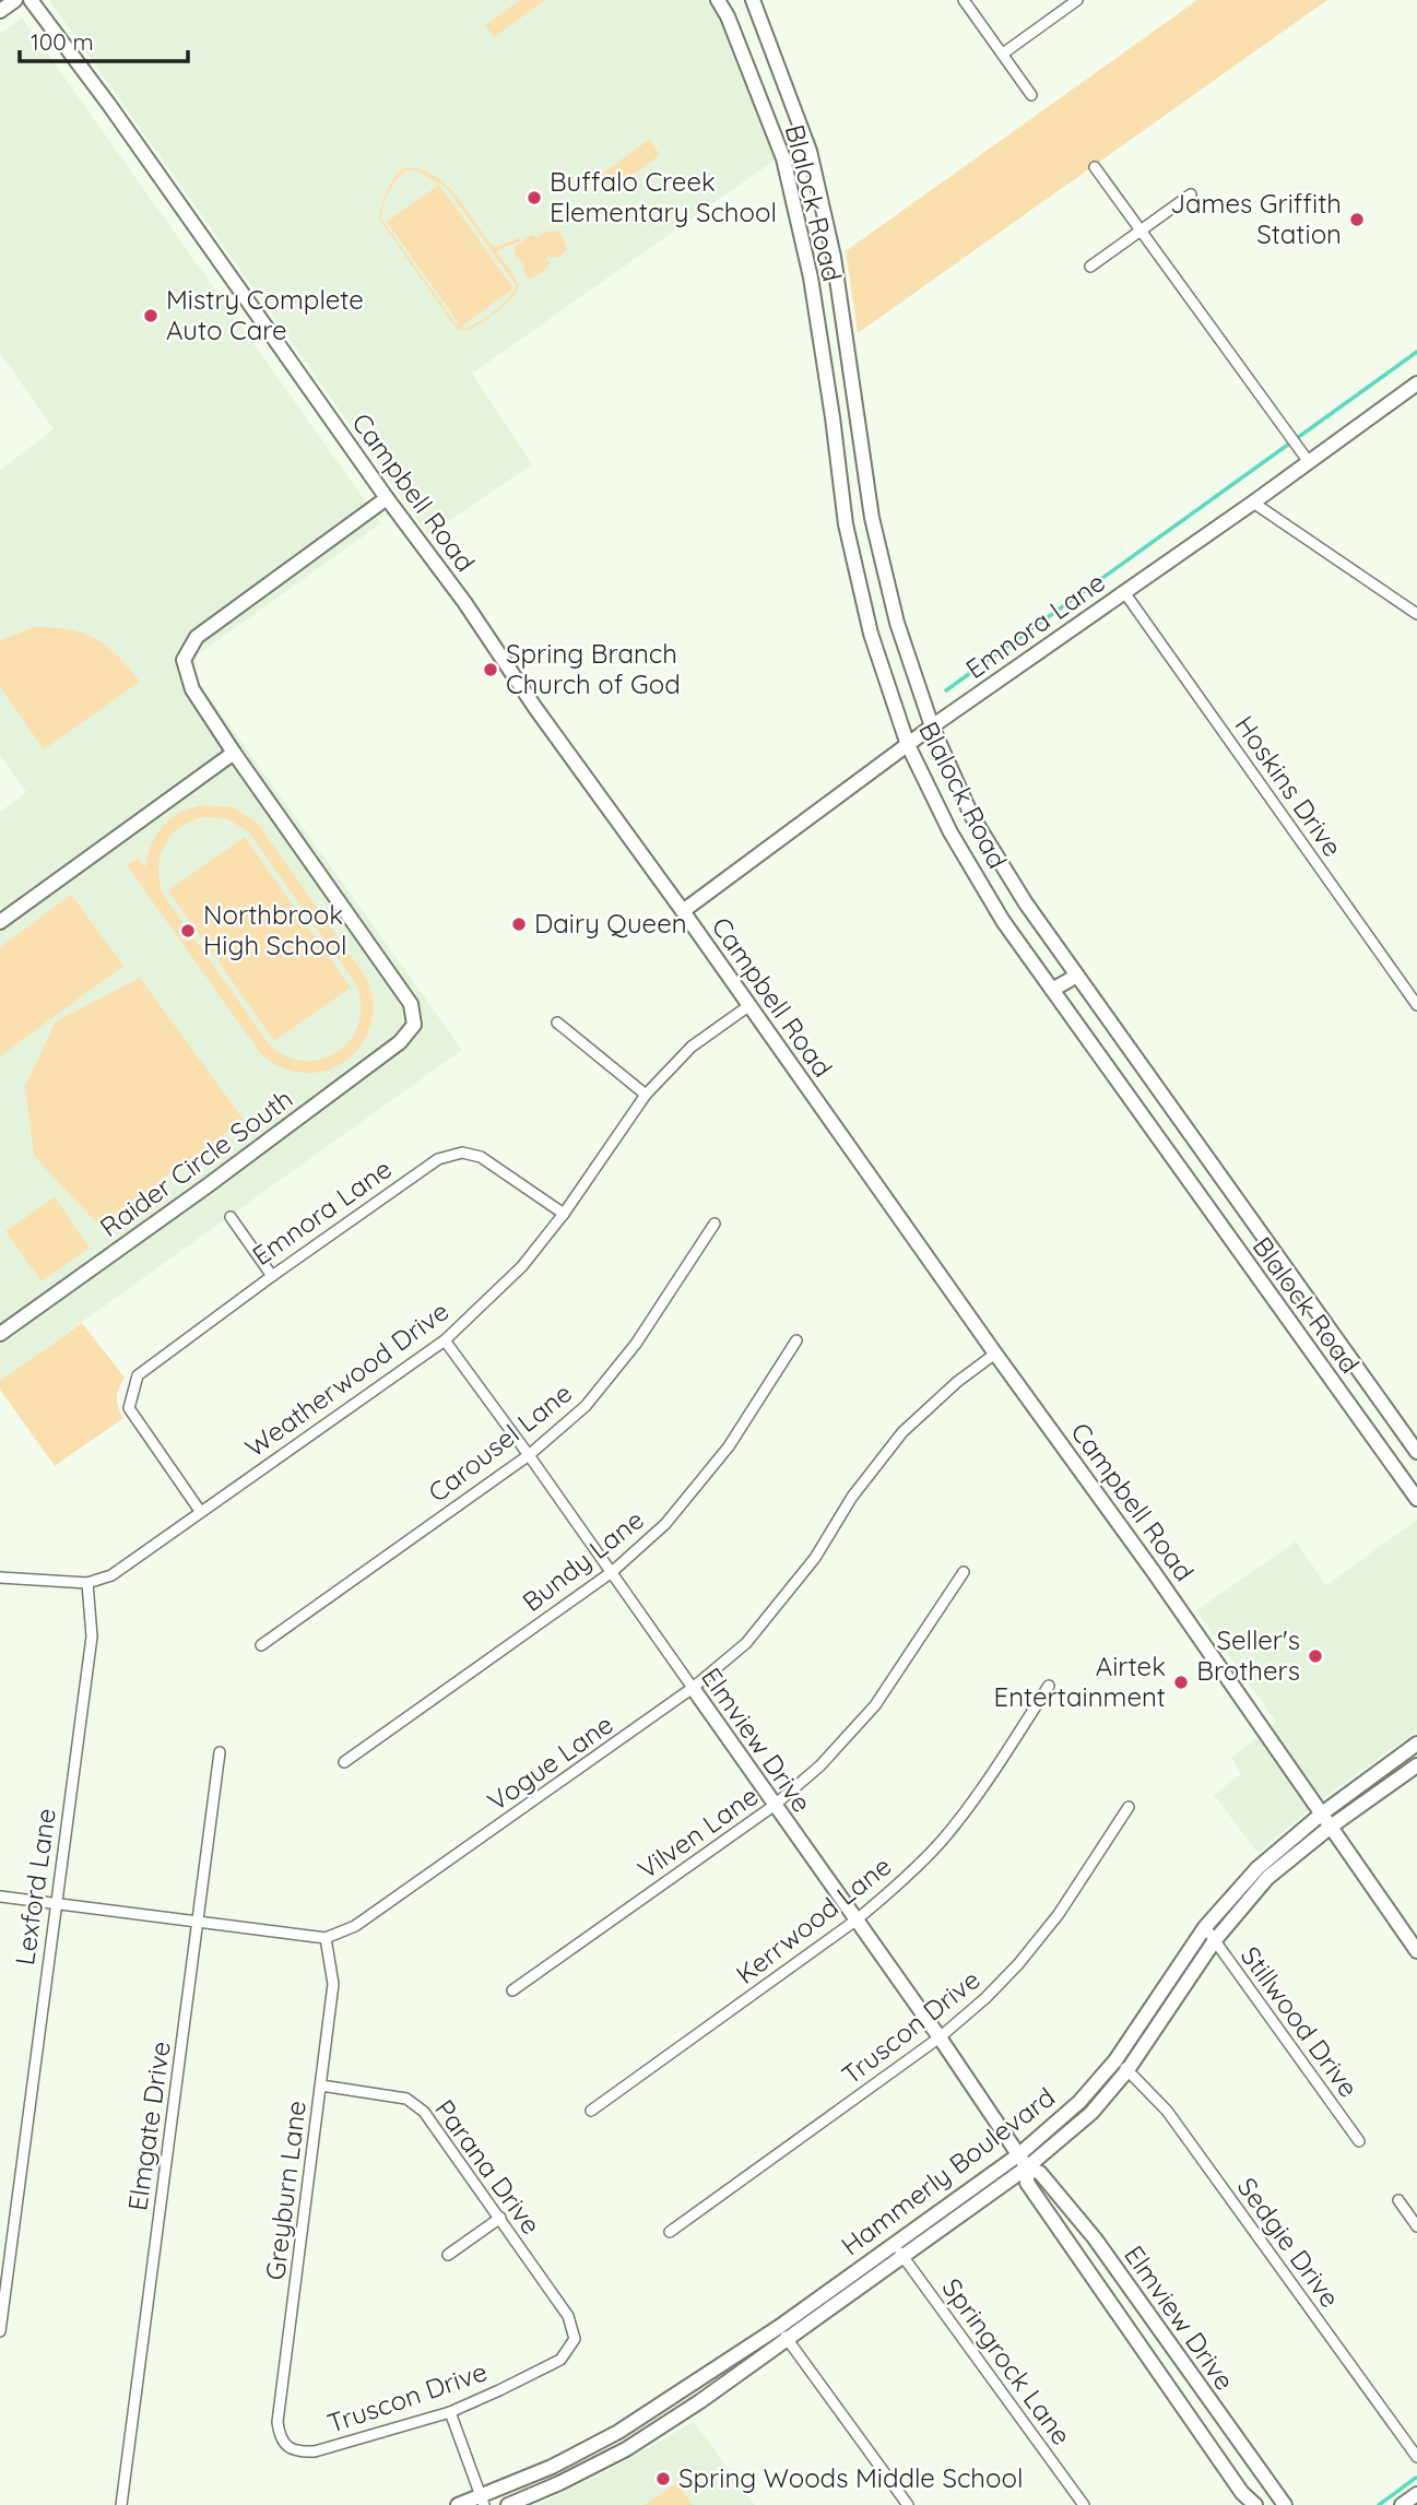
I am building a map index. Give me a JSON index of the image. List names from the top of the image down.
{
  "streets": {
    "street": [
      "Blalock Road",
      "Campbell Road",
      "Emnora Lane",
      "Hoskins Drive",
      "Raider Circle South",
      "Weatherwood Drive",
      "Carousel Lane",
      "Bundy Lane",
      "Elmview Drive",
      "Vogue Lane",
      "Vilven Lane",
      "Lexford Lane",
      "Kerrwood Lane",
      "Stillwood Drive",
      "Truscon Drive",
      "Elmgate Drive",
      "Parana Drive",
      "Hammerly Boulevard",
      "Greyburn Lane",
      "Sedgie Drive",
      "Springrock Lane"
    ]
  },
  "crossings": [
    ["Blalock Road", "Emnora Lane"],
    ["Campbell Road", "Emnora Lane"],
    ["Campbell Road", "Weatherwood Drive"],
    ["Campbell Road", "Vogue Lane"],
    ["Campbell Road", "Hammerly Boulevard"],
    ["Emnora Lane", "Hoskins Drive"],
    ["Emnora Lane", "Weatherwood Drive"],
    ["Weatherwood Drive", "Elmview Drive"],
    ["Weatherwood Drive", "Lexford Lane"],
    ["Carousel Lane", "Elmview Drive"],
    ["Bundy Lane", "Elmview Drive"],
    ["Elmview Drive", "Vogue Lane"],
    ["Elmview Drive", "Vilven Lane"],
    ["Elmview Drive", "Kerrwood Lane"],
    ["Elmview Drive", "Truscon Drive"],
    ["Elmview Drive", "Hammerly Boulevard"],
    ["Vogue Lane", "Greyburn Lane"],
    ["Stillwood Drive", "Hammerly Boulevard"],
    ["Truscon Drive", "Parana Drive"],
    ["Truscon Drive", "Greyburn Lane"],
    ["Parana Drive", "Greyburn Lane"],
    ["Hammerly Boulevard", "Sedgie Drive"],
    ["Hammerly Boulevard", "Springrock Lane"]
  ],
  "places": [
    "Buffalo Creek Elementary School",
    "James Griffith Station",
    "Mistry Complete Auto Care",
    "Spring Branch Church of God",
    "Dairy Queen",
    "Northbrook High School",
    "Seller's Brothers",
    "Airtek Entertainment",
    "Spring Woods Middle School"
  ],
  "scale_bar": "100 m"
}
